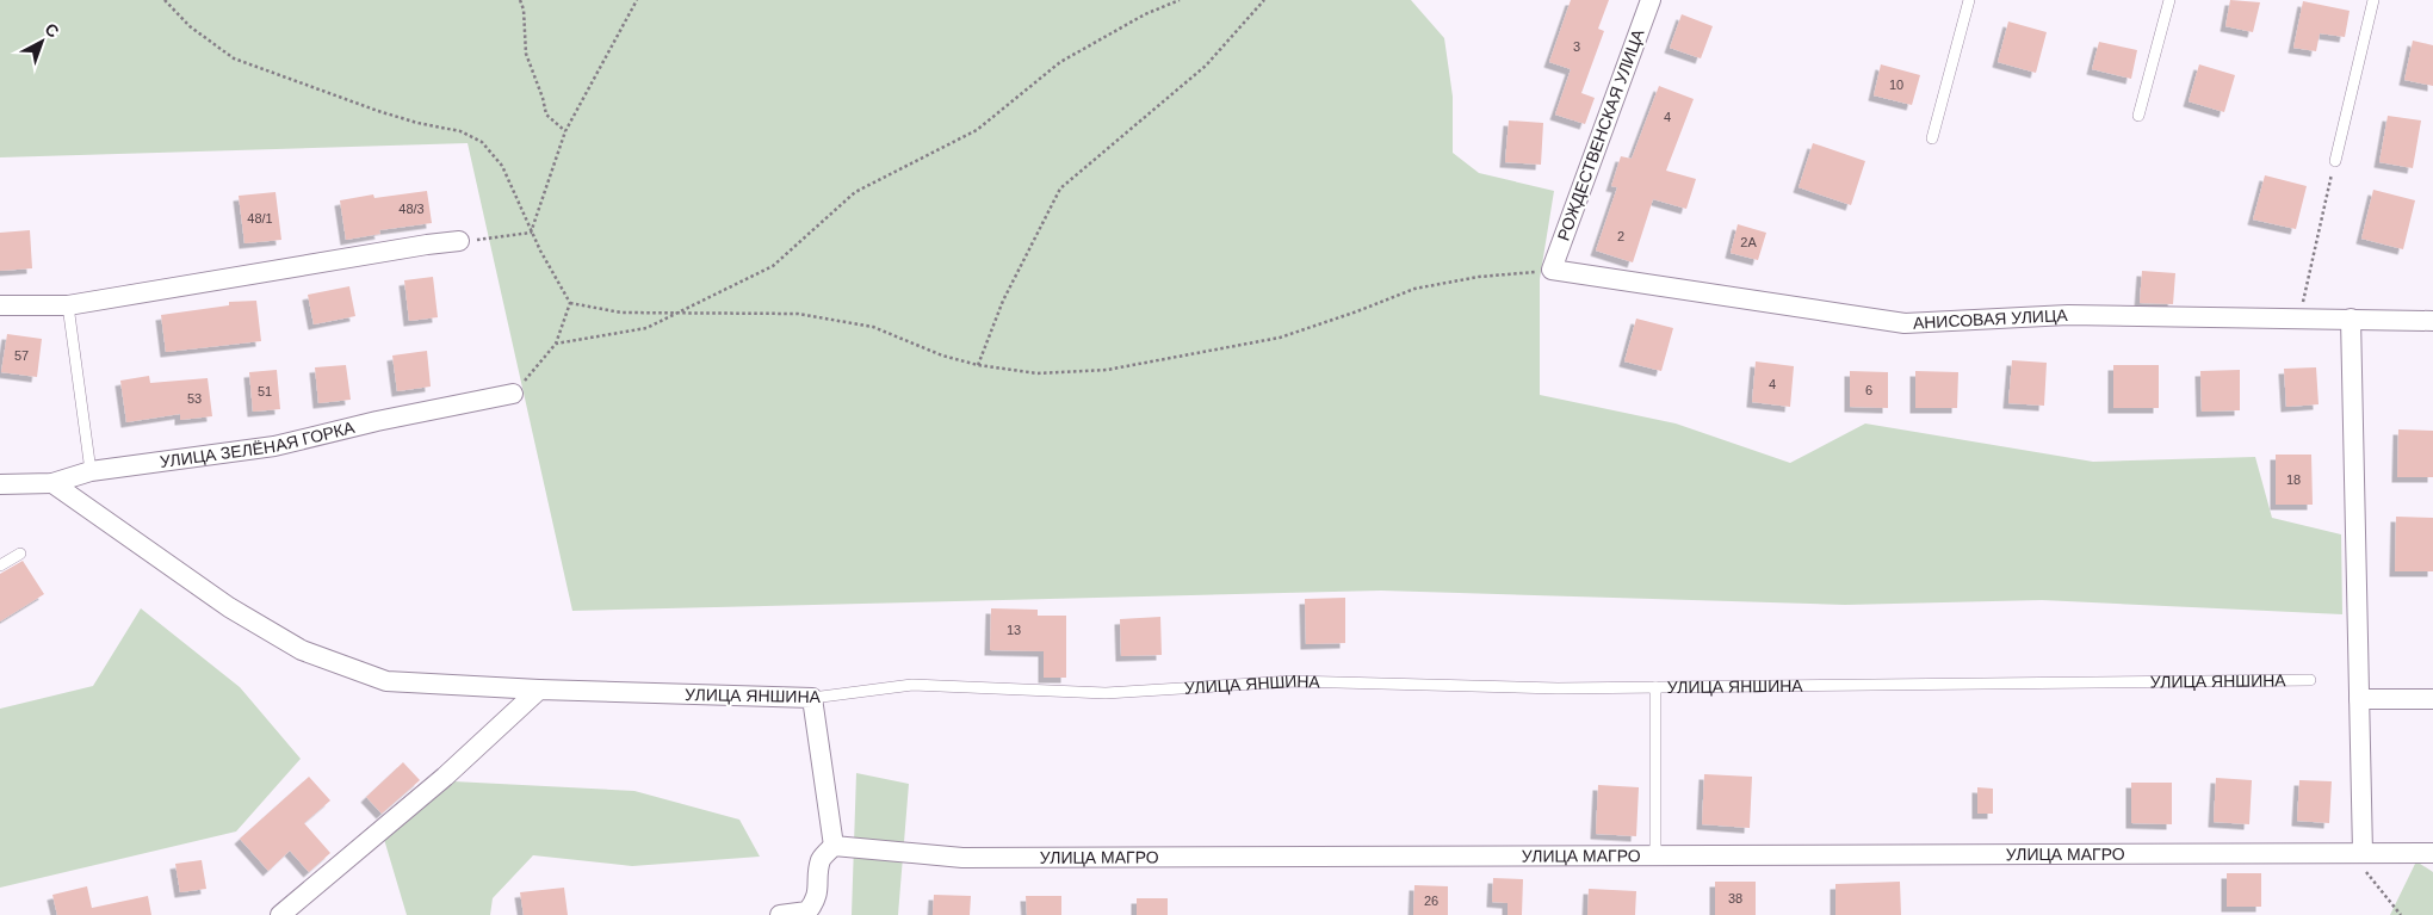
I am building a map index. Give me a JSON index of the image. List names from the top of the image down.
{
  "streets": {
    "street": [
      "РОЖДЕСТВЕНСКАЯ УЛИЦА",
      "АНИСОВАЯ УЛИЦА",
      "УЛИЦА ЗЕЛЁНАЯ ГОРКА",
      "УЛИЦА ЯНШИНА",
      "УЛИЦА МАГРО"
    ]
  },
  "crossings": [
    ["РОЖДЕСТВЕНСКАЯ УЛИЦА", "АНИСОВАЯ УЛИЦА"],
    ["УЛИЦА ЗЕЛЁНАЯ ГОРКА", "УЛИЦА ЯНШИНА"]
  ],
  "house_numbers": [
    "3",
    "10",
    "4",
    "48/3",
    "48/1",
    "2",
    "2А",
    "57",
    "4",
    "6",
    "51",
    "53",
    "18",
    "13",
    "38",
    "26"
  ],
  "north": "top right"
}
